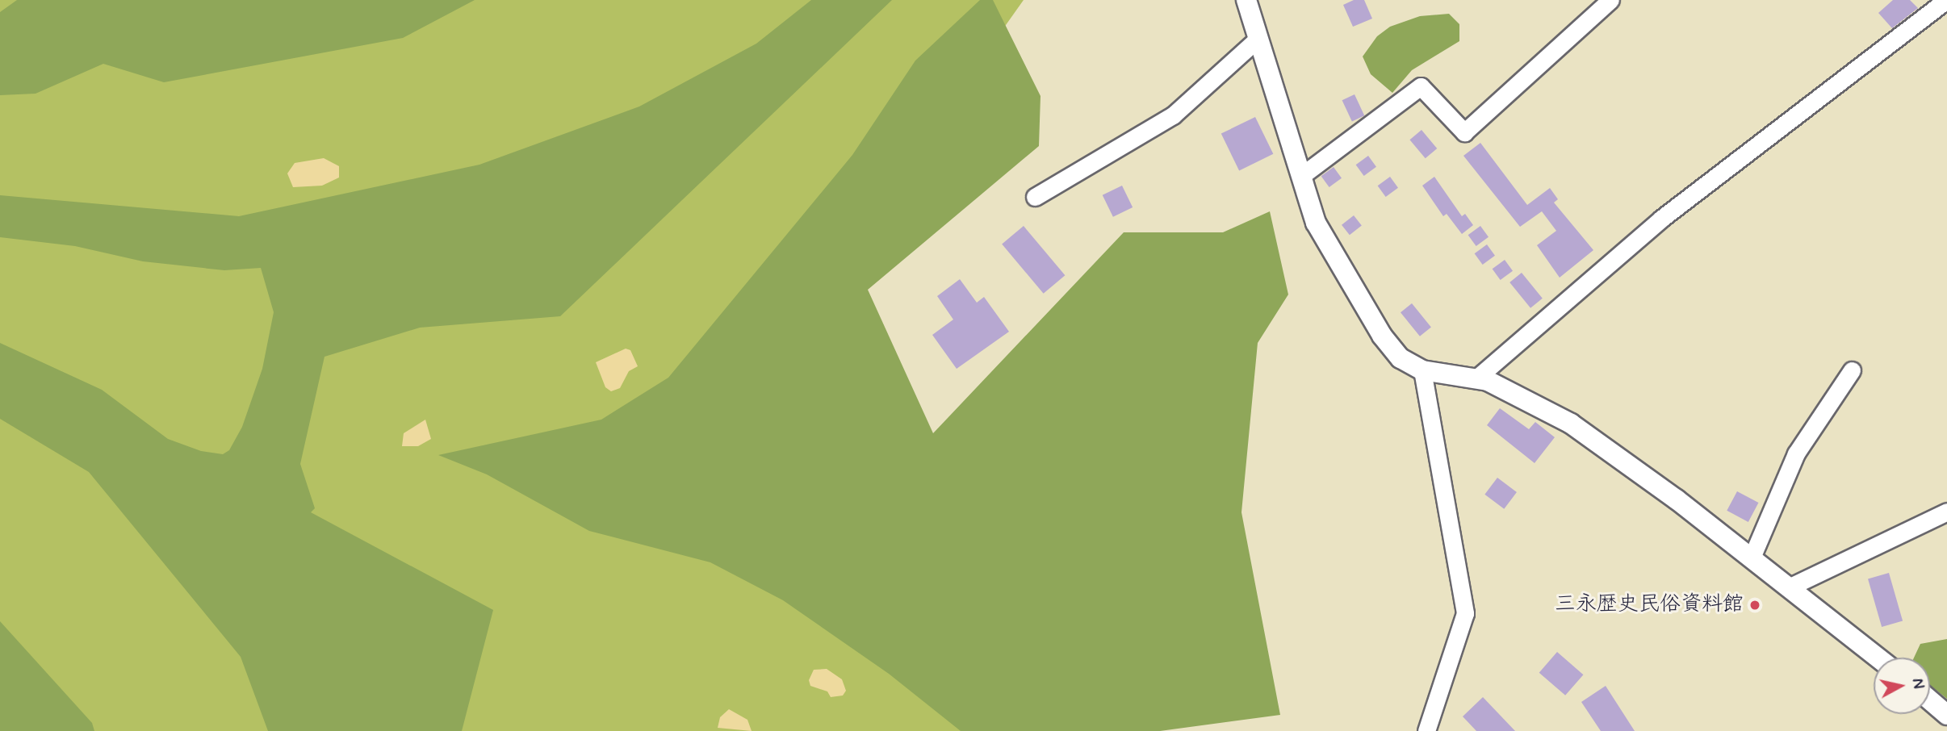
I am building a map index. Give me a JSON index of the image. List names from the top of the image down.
{
  "places": ["三永歴史民俗資料館"],
  "north": "right"
}
